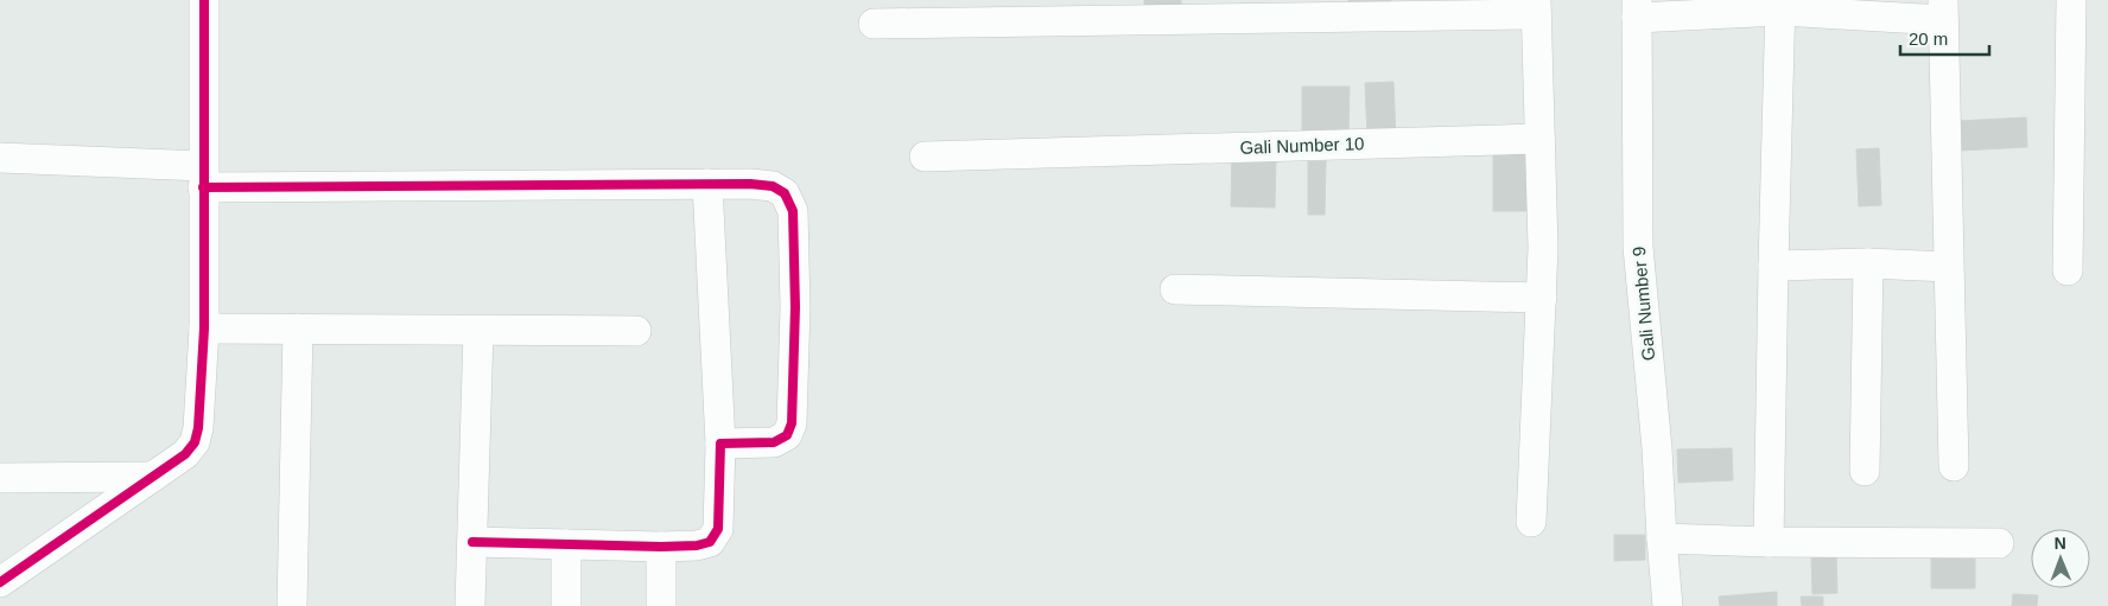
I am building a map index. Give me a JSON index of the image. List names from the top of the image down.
{
  "streets": {
    "street": ["Gali Number 10", "Gali Number 9"]
  },
  "scale_bar": "20 m",
  "north": "top"
}
